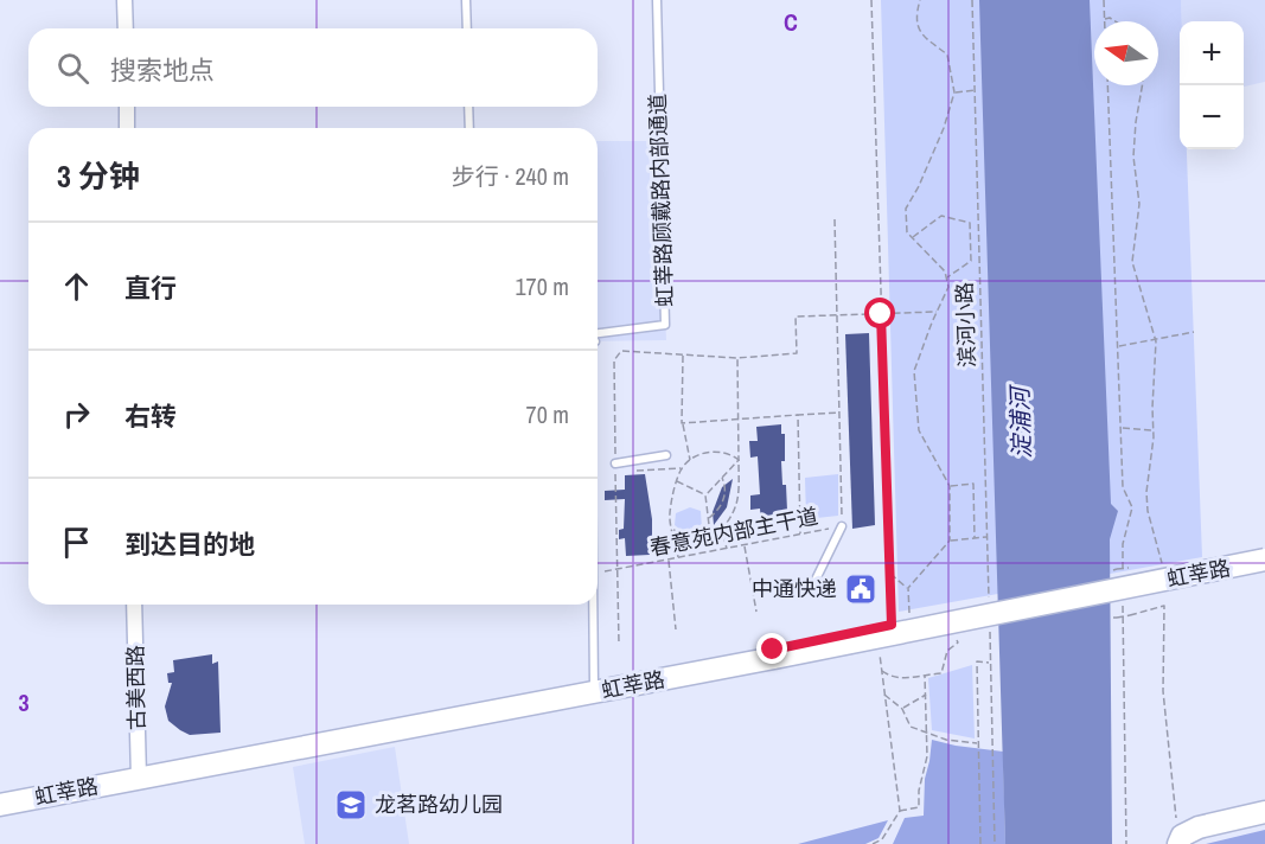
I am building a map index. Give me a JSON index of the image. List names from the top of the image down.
{
  "streets": {
    "street": ["虹莘路", "古美西路"],
    "lane": ["虹莘路顾戴路内部通道"],
    "path": ["滨河小路", "春意苑内部主干道"]
  },
  "crossings": [
    ["虹莘路", "古美西路"]
  ],
  "water": ["淀浦河"],
  "places": {
    "public building": ["中通快递"],
    "school or university": ["龙茗路幼儿园"]
  },
  "north": "left",
  "page": {
    "map_buttons": ["+", "−"],
    "search": "搜索地点",
    "heading": ["3 分钟", "步行 · 240 m"],
    "list": [
      ["直行", "170 m"],
      ["右转", "70 m"],
      "到达目的地"
    ]
  },
  "grid": {
    "columns": ["C"],
    "rows": ["3"]
  }
}
